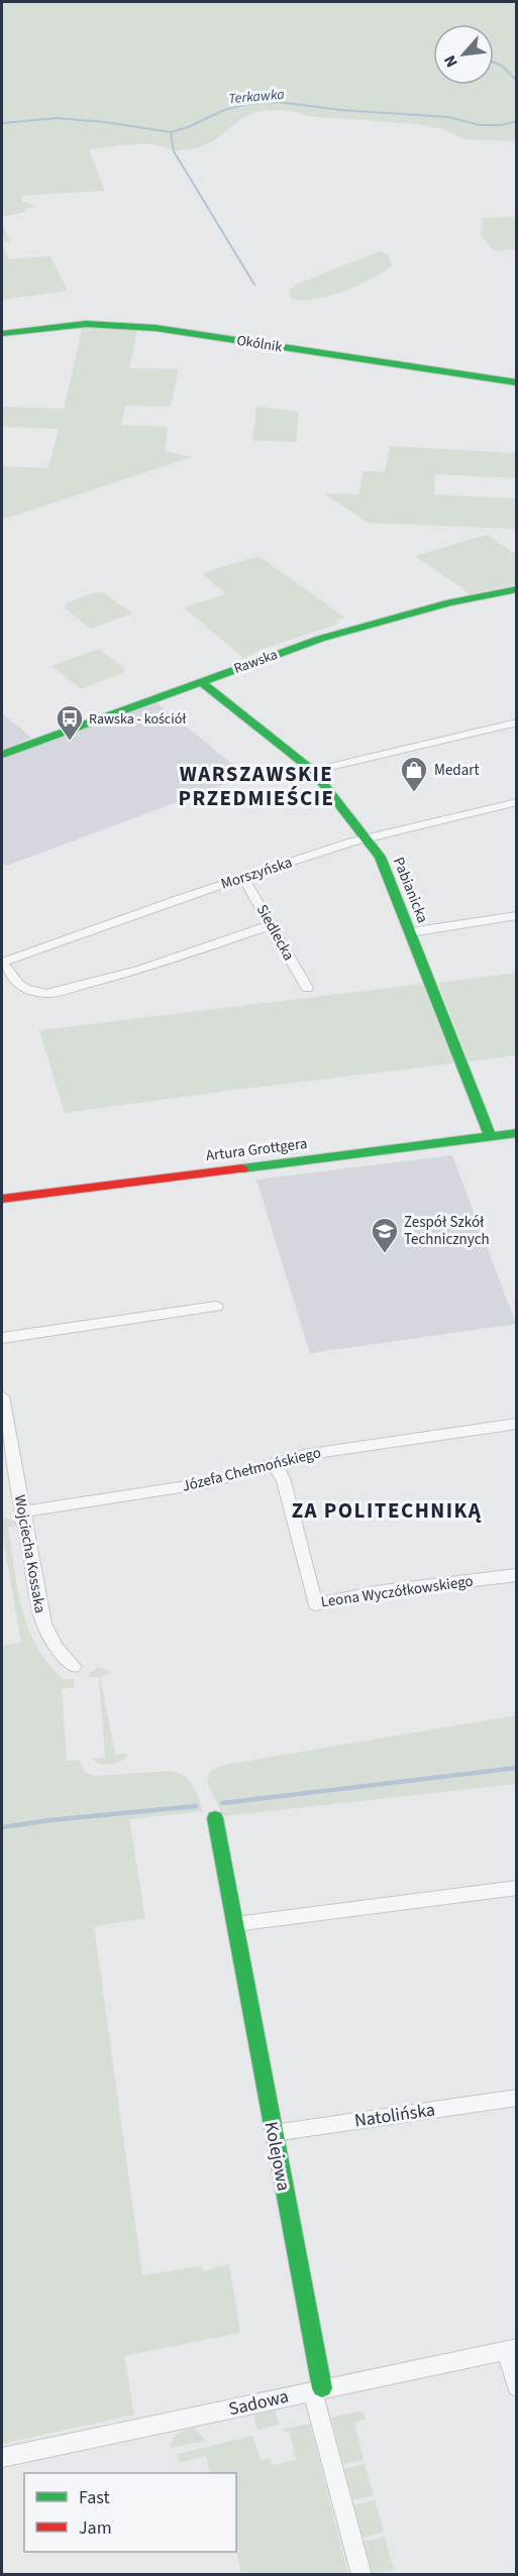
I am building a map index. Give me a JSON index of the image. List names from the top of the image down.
{
  "streets": {
    "street": [
      "Okólnik",
      "Rawska",
      "Morszyńska",
      "Pabianicka",
      "Siedlecka",
      "Artura Grottgera",
      "Józefa Chełmońskiego",
      "Wojciecha Kossaka",
      "Leona Wyczółkowskiego",
      "Natolińska",
      "Kolejowa",
      "Sadowa"
    ]
  },
  "crossings": [
    ["Rawska", "Pabianicka"],
    ["Morszyńska", "Pabianicka"],
    ["Morszyńska", "Siedlecka"],
    ["Pabianicka", "Artura Grottgera"],
    ["Józefa Chełmońskiego", "Wojciecha Kossaka"],
    ["Józefa Chełmońskiego", "Leona Wyczółkowskiego"],
    ["Natolińska", "Kolejowa"],
    ["Kolejowa", "Sadowa"]
  ],
  "districts": ["WARSZAWSKIE PRZEDMIEŚCIE", "ZA POLITECHNIKĄ"],
  "water": ["Terkawka"],
  "places": {
    "bus stop": ["Rawska - kościół"],
    "shop": ["Medart"],
    "school or university": ["Zespół Szkół Technicznych"]
  },
  "legend": ["Fast", "Jam"],
  "north": "bottom left"
}
